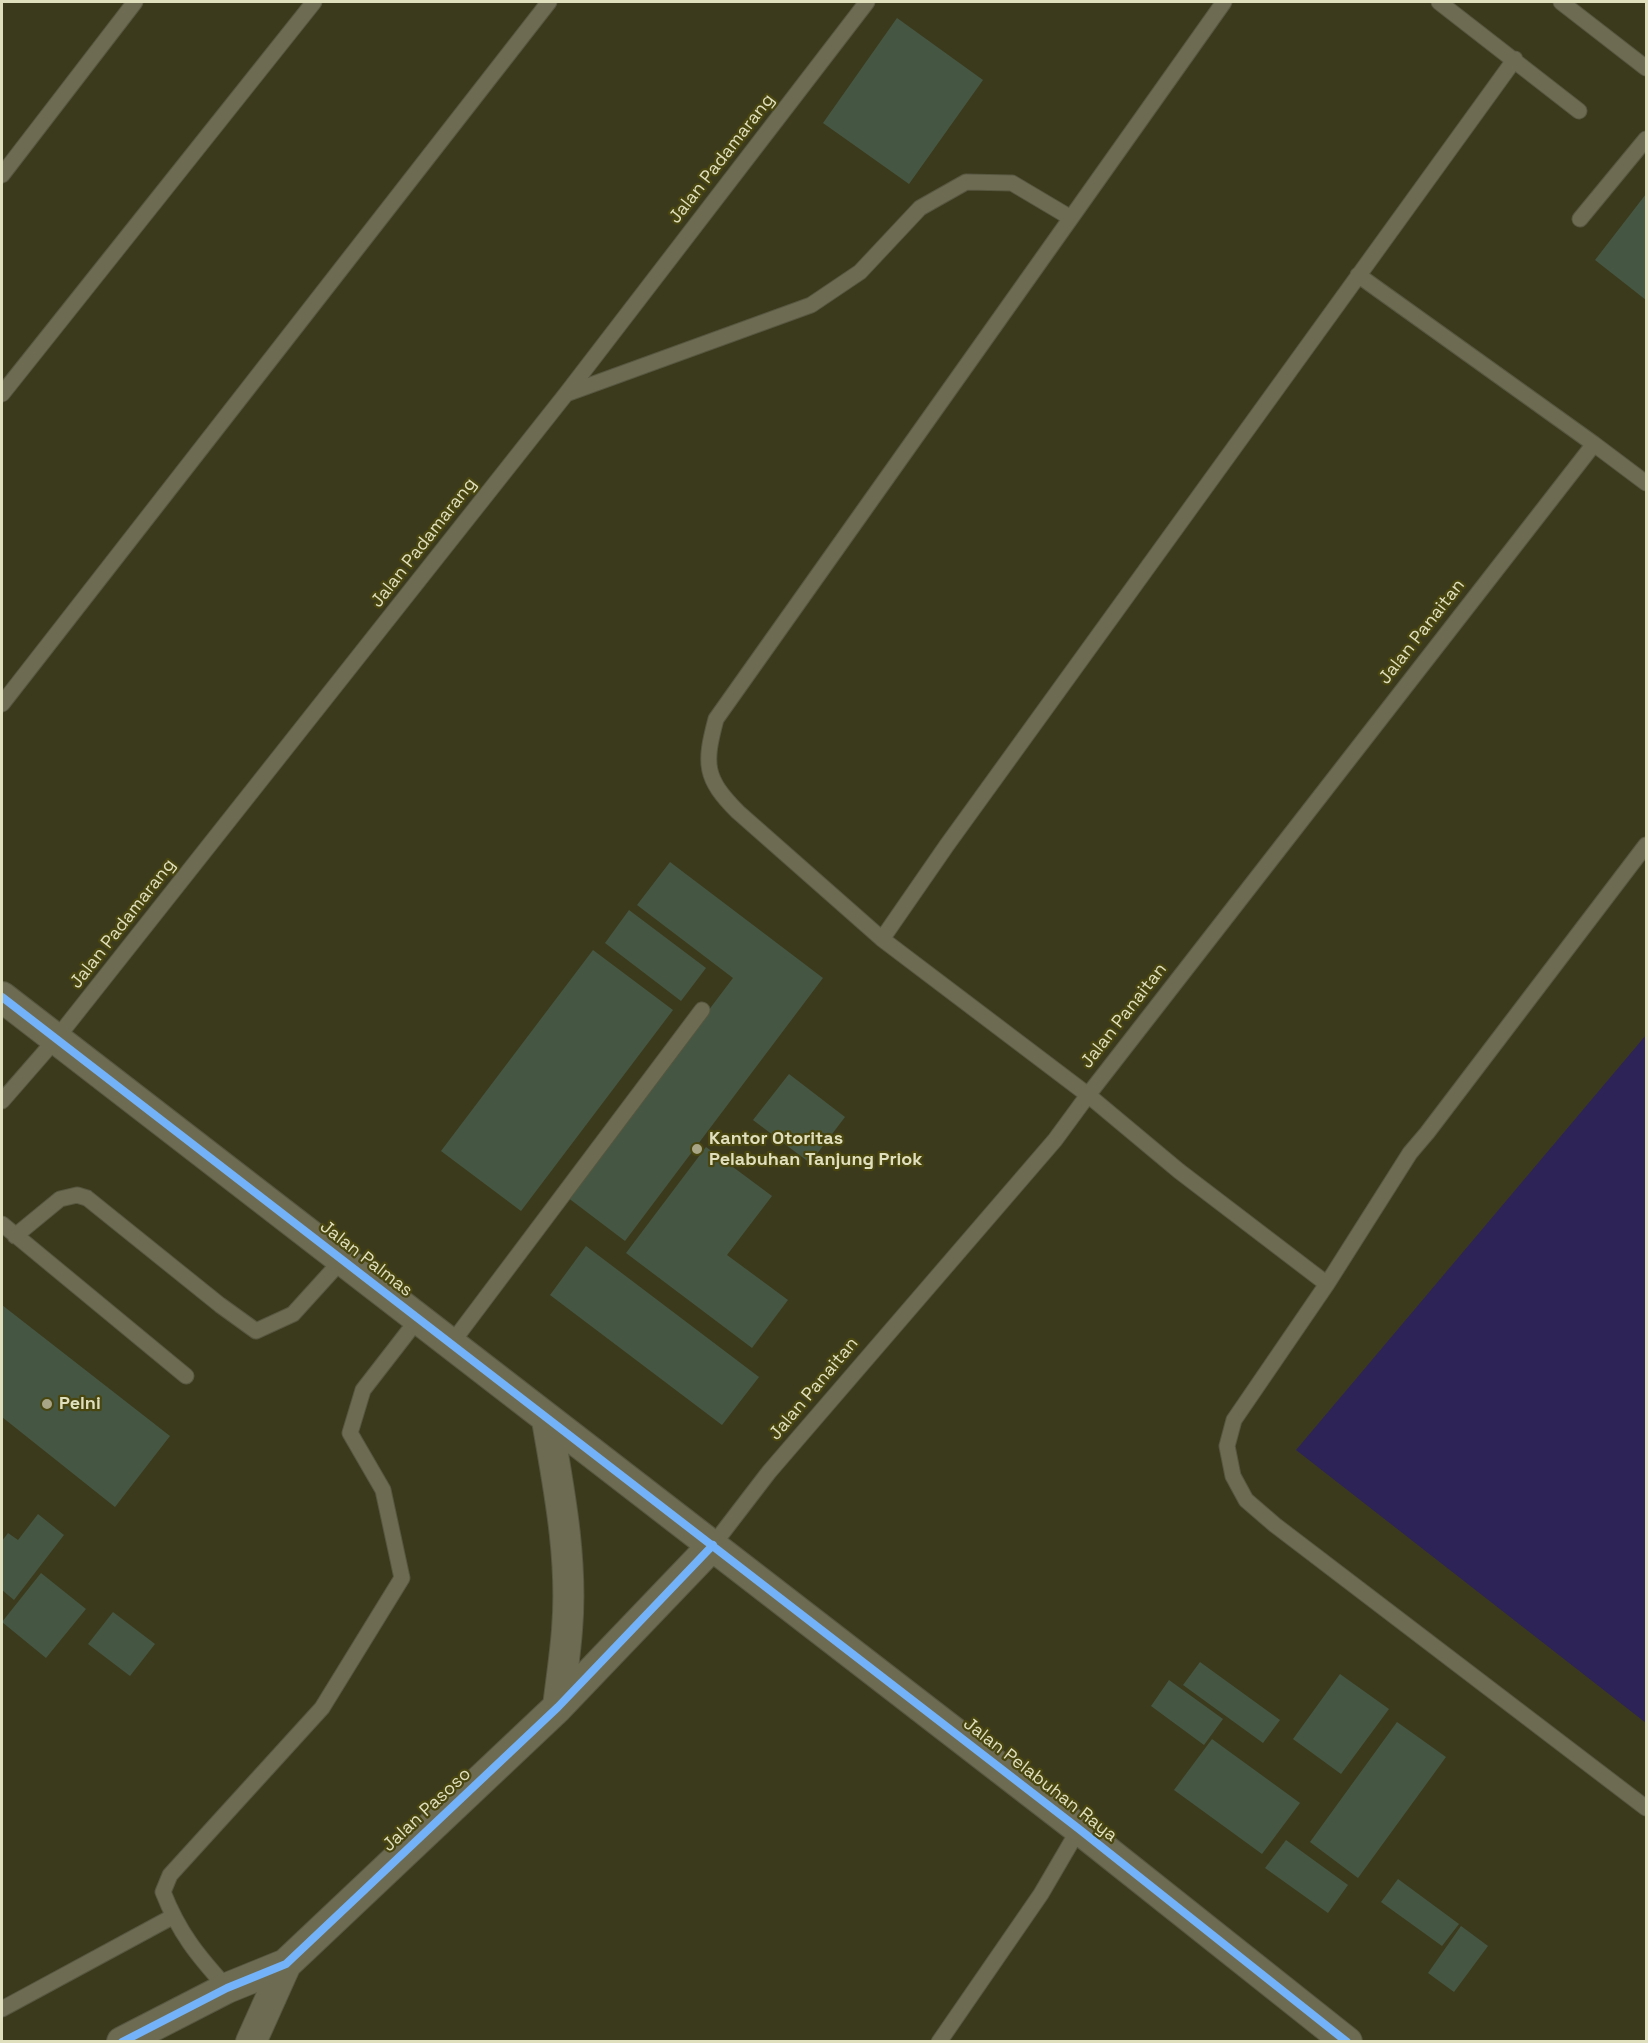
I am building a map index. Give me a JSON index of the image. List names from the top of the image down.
{
  "streets": {
    "street": ["Jalan Palmas", "Jalan Pelabuhan Raya", "Jalan Pasoso"],
    "lane": ["Jalan Padamarang", "Jalan Panaitan"]
  },
  "crossings": [
    ["Jalan Padamarang", "Jalan Palmas"],
    ["Jalan Panaitan", "Jalan Palmas"],
    ["Jalan Panaitan", "Jalan Pelabuhan Raya"],
    ["Jalan Panaitan", "Jalan Pasoso"],
    ["Jalan Palmas", "Jalan Pelabuhan Raya"],
    ["Jalan Palmas", "Jalan Pasoso"],
    ["Jalan Pelabuhan Raya", "Jalan Pasoso"]
  ],
  "places": ["Kantor Otoritas Pelabuhan Tanjung Priok", "Pelni"]
}
